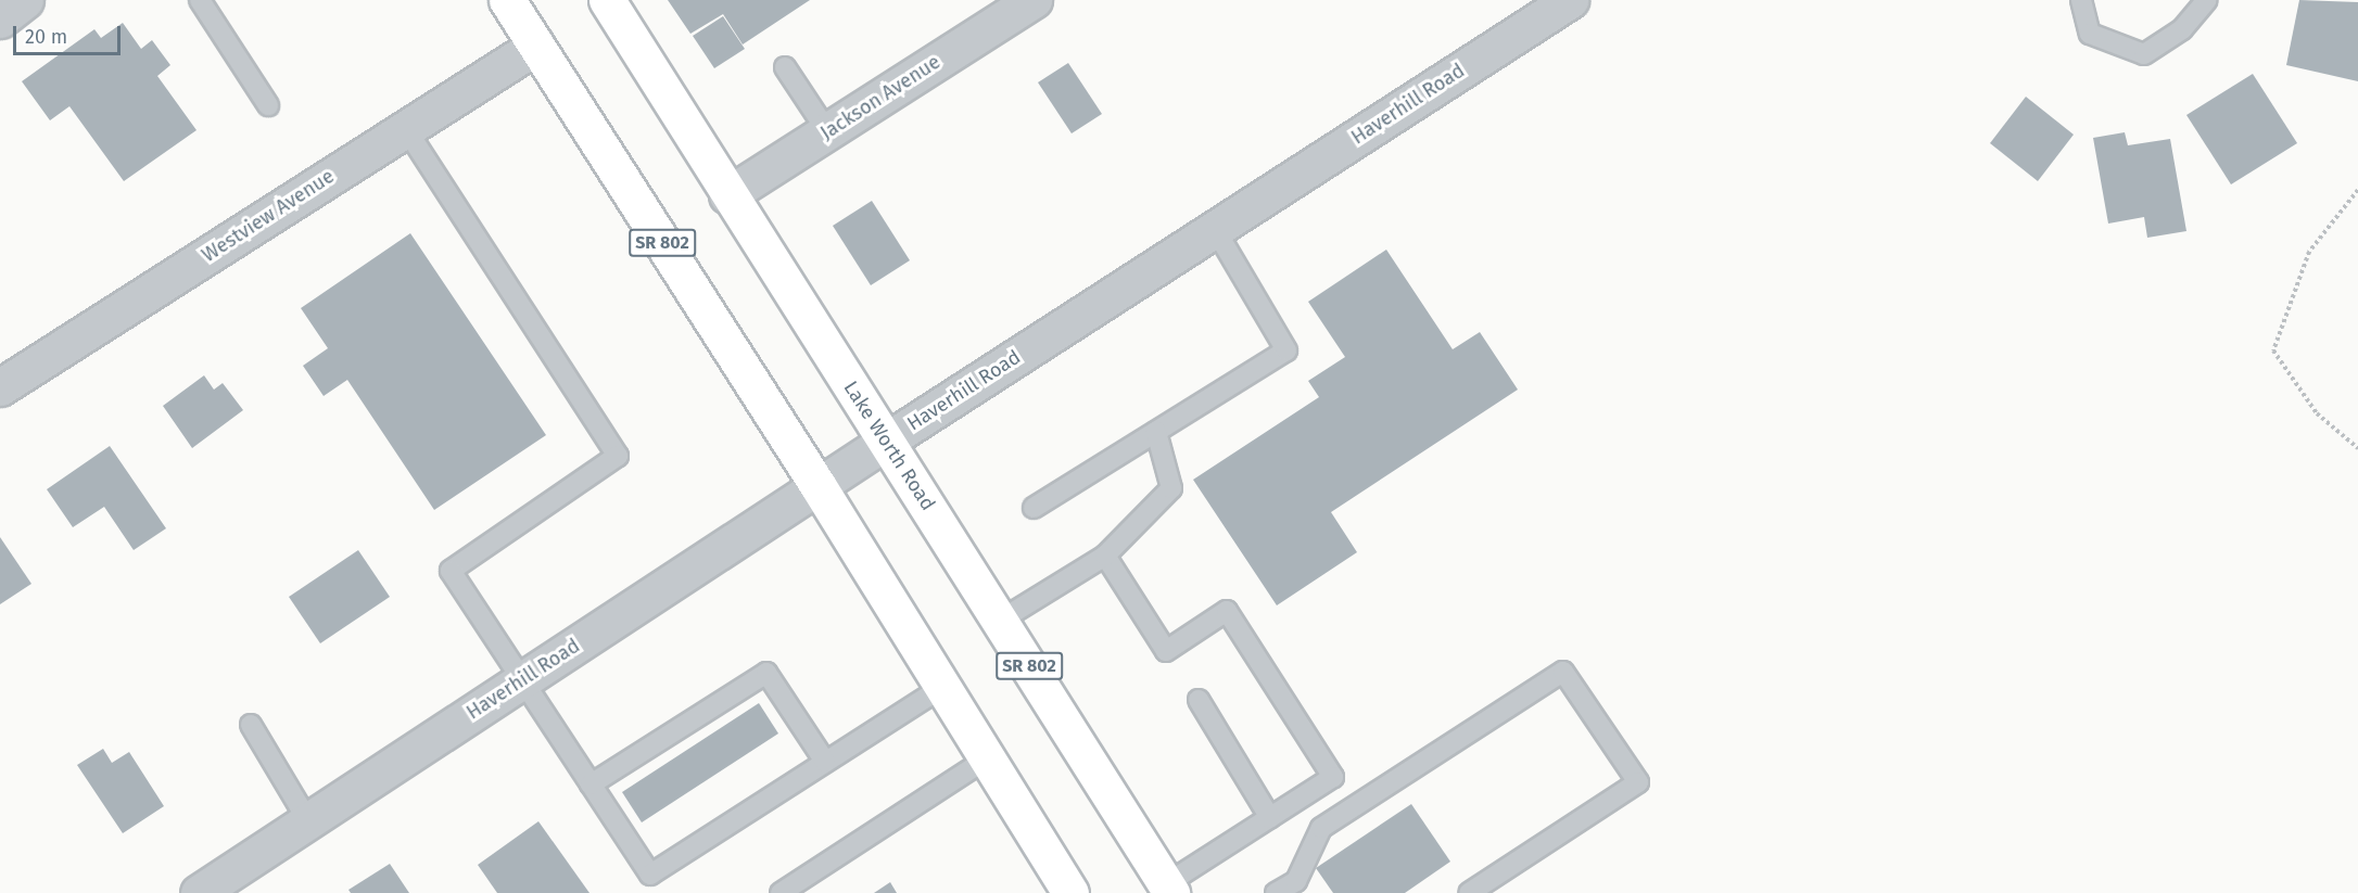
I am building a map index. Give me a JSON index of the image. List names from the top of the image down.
{
  "streets": {
    "main road": ["SR 802", "Lake Worth Road"],
    "street": ["Jackson Avenue", "Haverhill Road", "Westview Avenue"]
  },
  "crossings": [
    ["Jackson Avenue", "Lake Worth Road"],
    ["Haverhill Road", "SR 802"],
    ["Haverhill Road", "Lake Worth Road"],
    ["Westview Avenue", "SR 802"]
  ],
  "scale_bar": "20 m"
}
